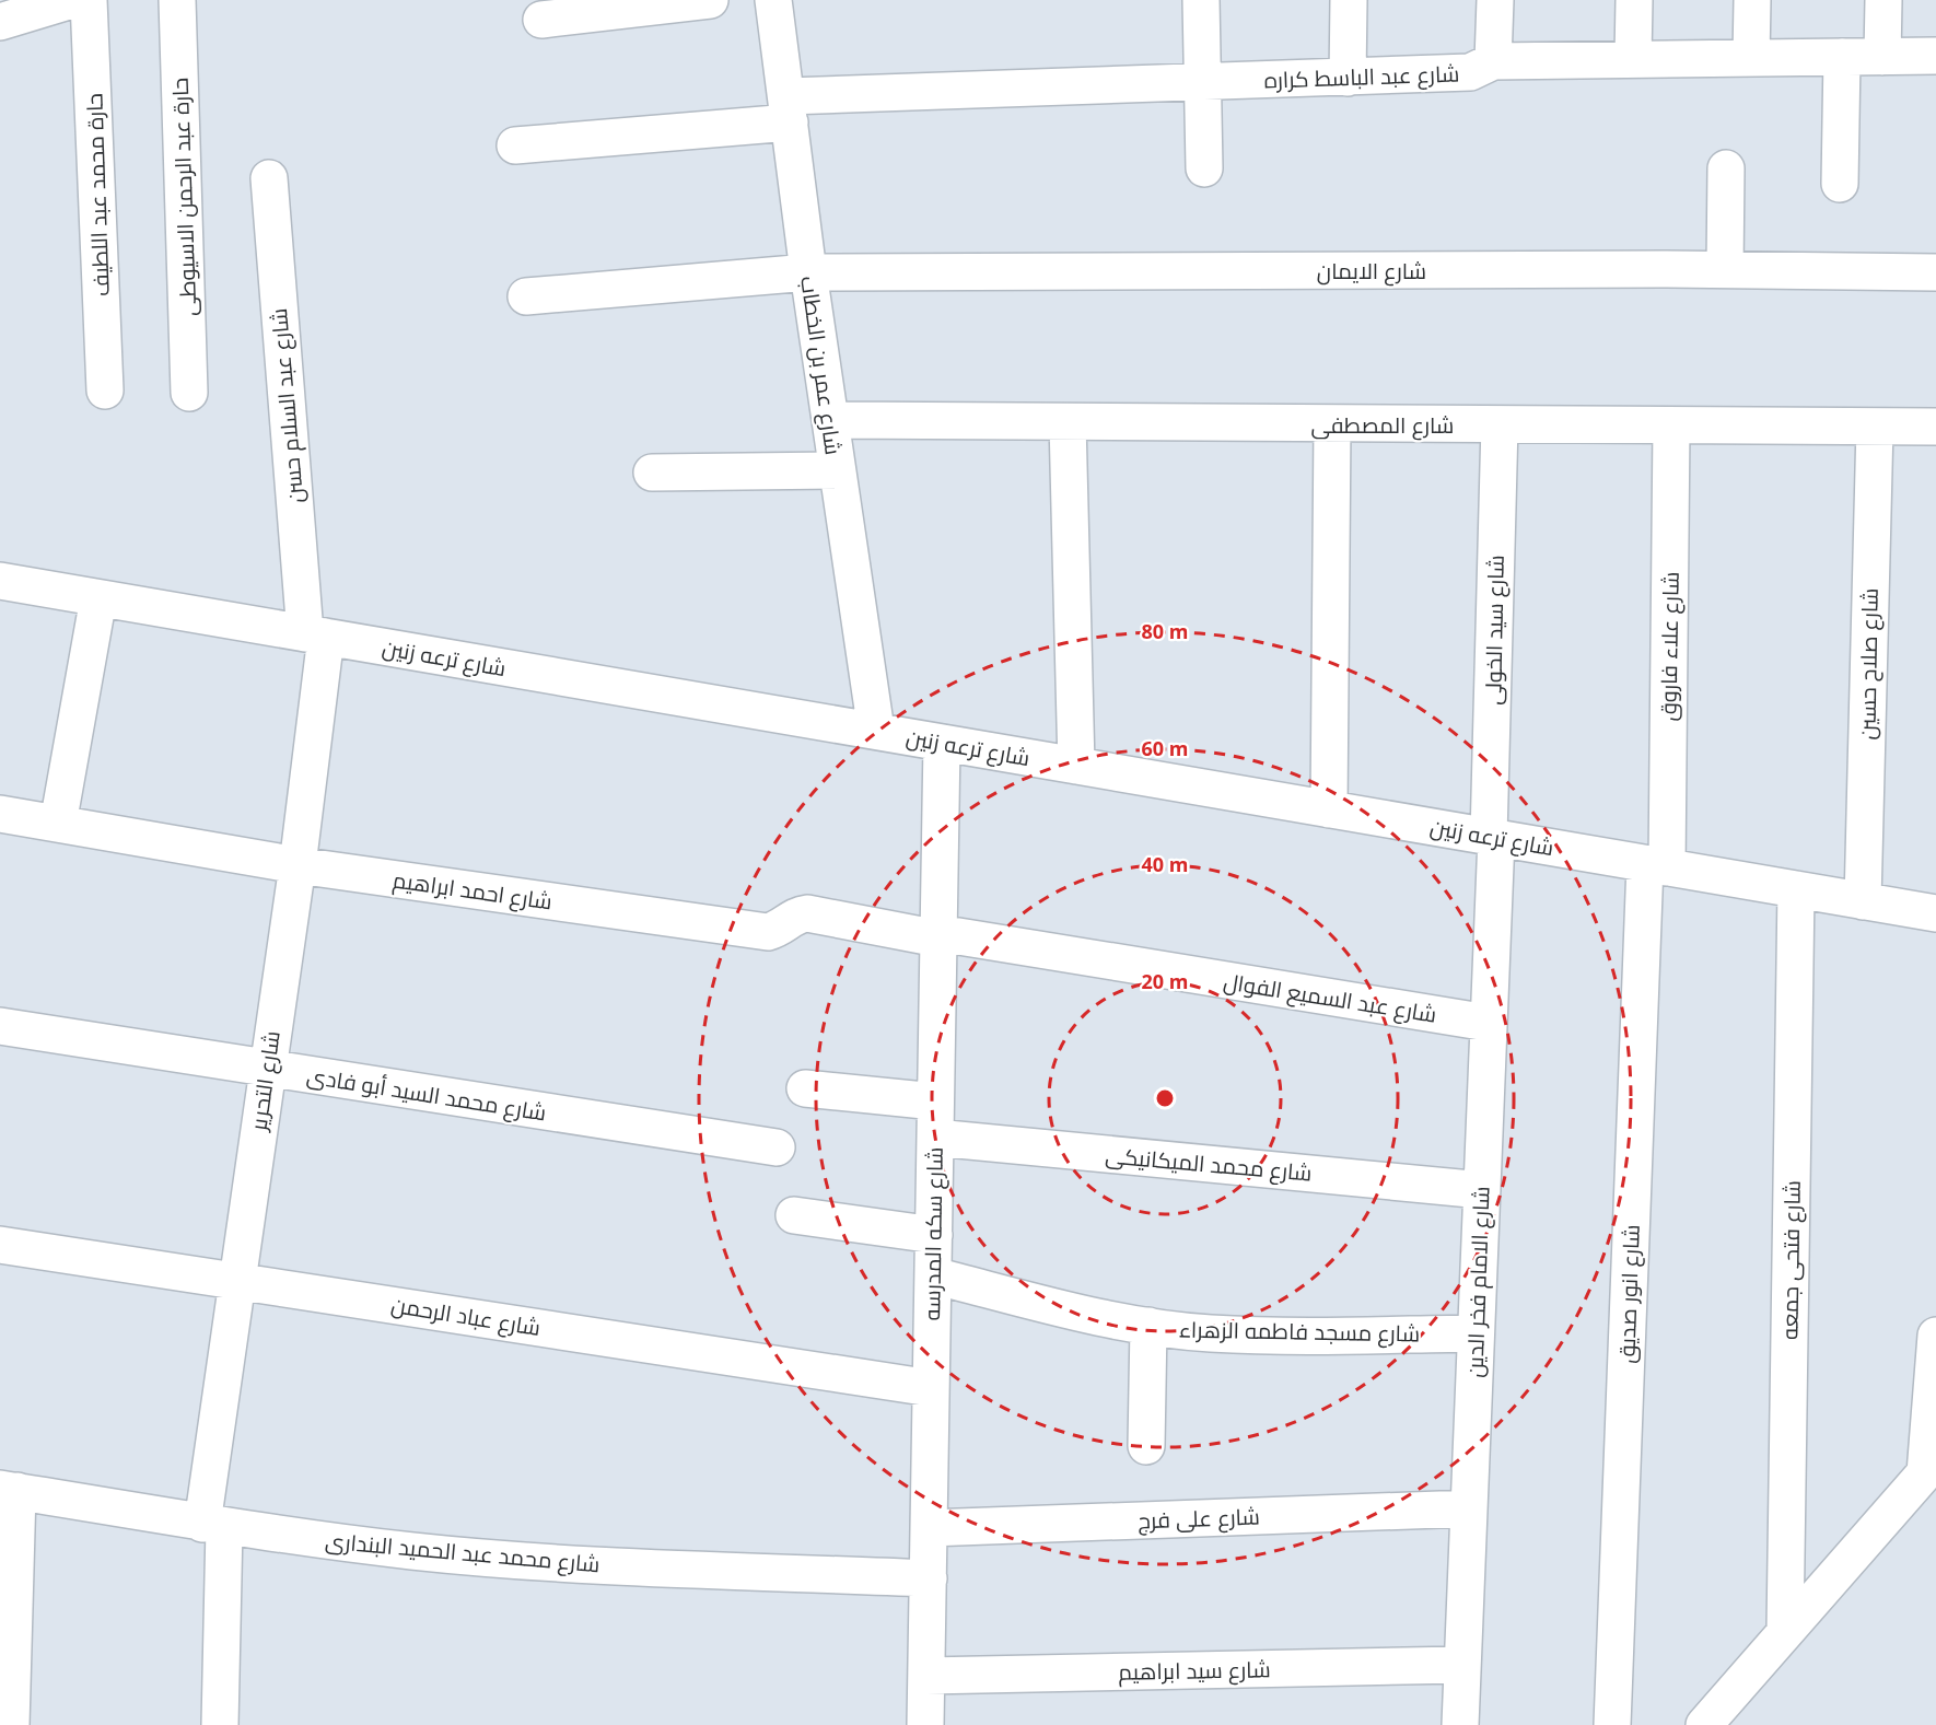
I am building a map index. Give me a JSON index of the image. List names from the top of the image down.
{
  "streets": {
    "street": [
      "شارع عبد الباسط كراره",
      "حارة محمد عبد اللطيف",
      "حارة عبد الرحمن الاسيوطى",
      "شارع الايمان",
      "شارع عمر بن الخطاب",
      "شارع عبد السلام حسن",
      "شارع المصطفى",
      "شارع سيد الخولى",
      "شارع علاء فاروق",
      "شارع ترعه زنين",
      "شارع صلاح حسين",
      "شارع احمد ابراهيم",
      "شارع عبد السميع الفوال",
      "شارع التحرير",
      "شارع محمد السيد أبو فادى",
      "شارع محمد الميكانيكى",
      "شارع سكه المدرسه",
      "شارع فتحى جمعه",
      "شارع الامام فخر الدين",
      "شارع انور صديق",
      "شارع عباد الرحمن",
      "شارع مسجد فاطمه الزهراء",
      "شارع على فرج",
      "شارع محمد عبد الحميد البندارى",
      "شارع سيد ابراهيم"
    ]
  },
  "crossings": [
    ["شارع عبد الباسط كراره", "شارع عمر بن الخطاب"],
    ["شارع الايمان", "شارع عمر بن الخطاب"],
    ["شارع عمر بن الخطاب", "شارع المصطفى"],
    ["شارع عمر بن الخطاب", "شارع ترعه زنين"],
    ["شارع عبد السلام حسن", "شارع ترعه زنين"],
    ["شارع عبد السلام حسن", "شارع التحرير"],
    ["شارع المصطفى", "شارع سيد الخولى"],
    ["شارع المصطفى", "شارع علاء فاروق"],
    ["شارع المصطفى", "شارع صلاح حسين"],
    ["شارع سيد الخولى", "شارع ترعه زنين"],
    ["شارع سيد الخولى", "شارع الامام فخر الدين"],
    ["شارع علاء فاروق", "شارع ترعه زنين"],
    ["شارع علاء فاروق", "شارع انور صديق"],
    ["شارع ترعه زنين", "شارع صلاح حسين"],
    ["شارع ترعه زنين", "شارع التحرير"],
    ["شارع ترعه زنين", "شارع سكه المدرسه"],
    ["شارع ترعه زنين", "شارع فتحى جمعه"],
    ["شارع ترعه زنين", "شارع الامام فخر الدين"],
    ["شارع ترعه زنين", "شارع انور صديق"],
    ["شارع احمد ابراهيم", "شارع عبد السميع الفوال"],
    ["شارع احمد ابراهيم", "شارع التحرير"],
    ["شارع احمد ابراهيم", "شارع سكه المدرسه"],
    ["شارع عبد السميع الفوال", "شارع سكه المدرسه"],
    ["شارع عبد السميع الفوال", "شارع الامام فخر الدين"],
    ["شارع التحرير", "شارع محمد السيد أبو فادى"],
    ["شارع التحرير", "شارع عباد الرحمن"],
    ["شارع التحرير", "شارع محمد عبد الحميد البندارى"],
    ["شارع محمد الميكانيكى", "شارع سكه المدرسه"],
    ["شارع محمد الميكانيكى", "شارع الامام فخر الدين"],
    ["شارع سكه المدرسه", "شارع عباد الرحمن"],
    ["شارع سكه المدرسه", "شارع مسجد فاطمه الزهراء"],
    ["شارع سكه المدرسه", "شارع على فرج"],
    ["شارع سكه المدرسه", "شارع محمد عبد الحميد البندارى"],
    ["شارع سكه المدرسه", "شارع سيد ابراهيم"],
    ["شارع الامام فخر الدين", "شارع مسجد فاطمه الزهراء"],
    ["شارع الامام فخر الدين", "شارع على فرج"],
    ["شارع الامام فخر الدين", "شارع سيد ابراهيم"]
  ],
  "rings": [
    "80 m",
    "60 m",
    "40 m",
    "20 m"
  ]
}
